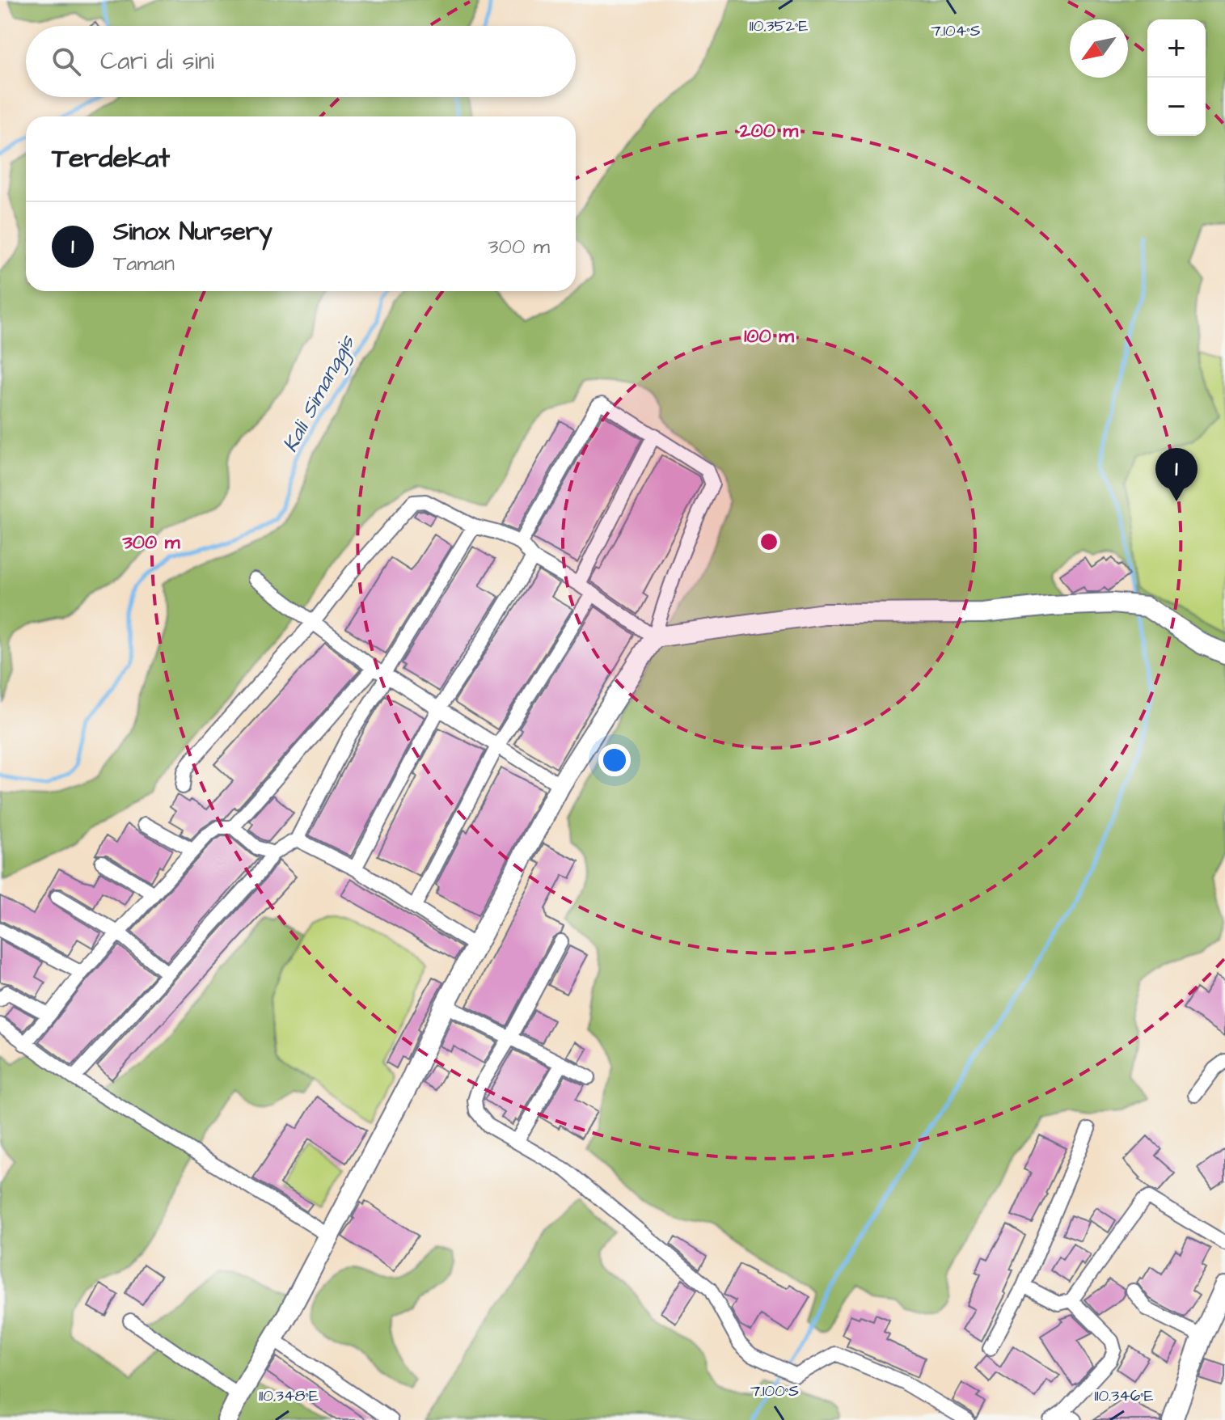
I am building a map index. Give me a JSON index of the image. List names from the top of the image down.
{
  "water": ["Kali Simanggis"],
  "north": "bottom left",
  "page": {
    "map_buttons": ["+", "−"],
    "search": "Cari di sini",
    "heading": "Terdekat",
    "list": [
      {
        "mark": "1",
        "name": "Sinox Nursery",
        "note": "Taman",
        "value": "300 m"
      }
    ],
    "pins": "1"
  },
  "coordinates": [
    "110.352°E",
    "7.104°S",
    "7.100°S",
    "110.348°E",
    "110.346°E"
  ],
  "rings": ["200 m", "100 m", "300 m"]
}
